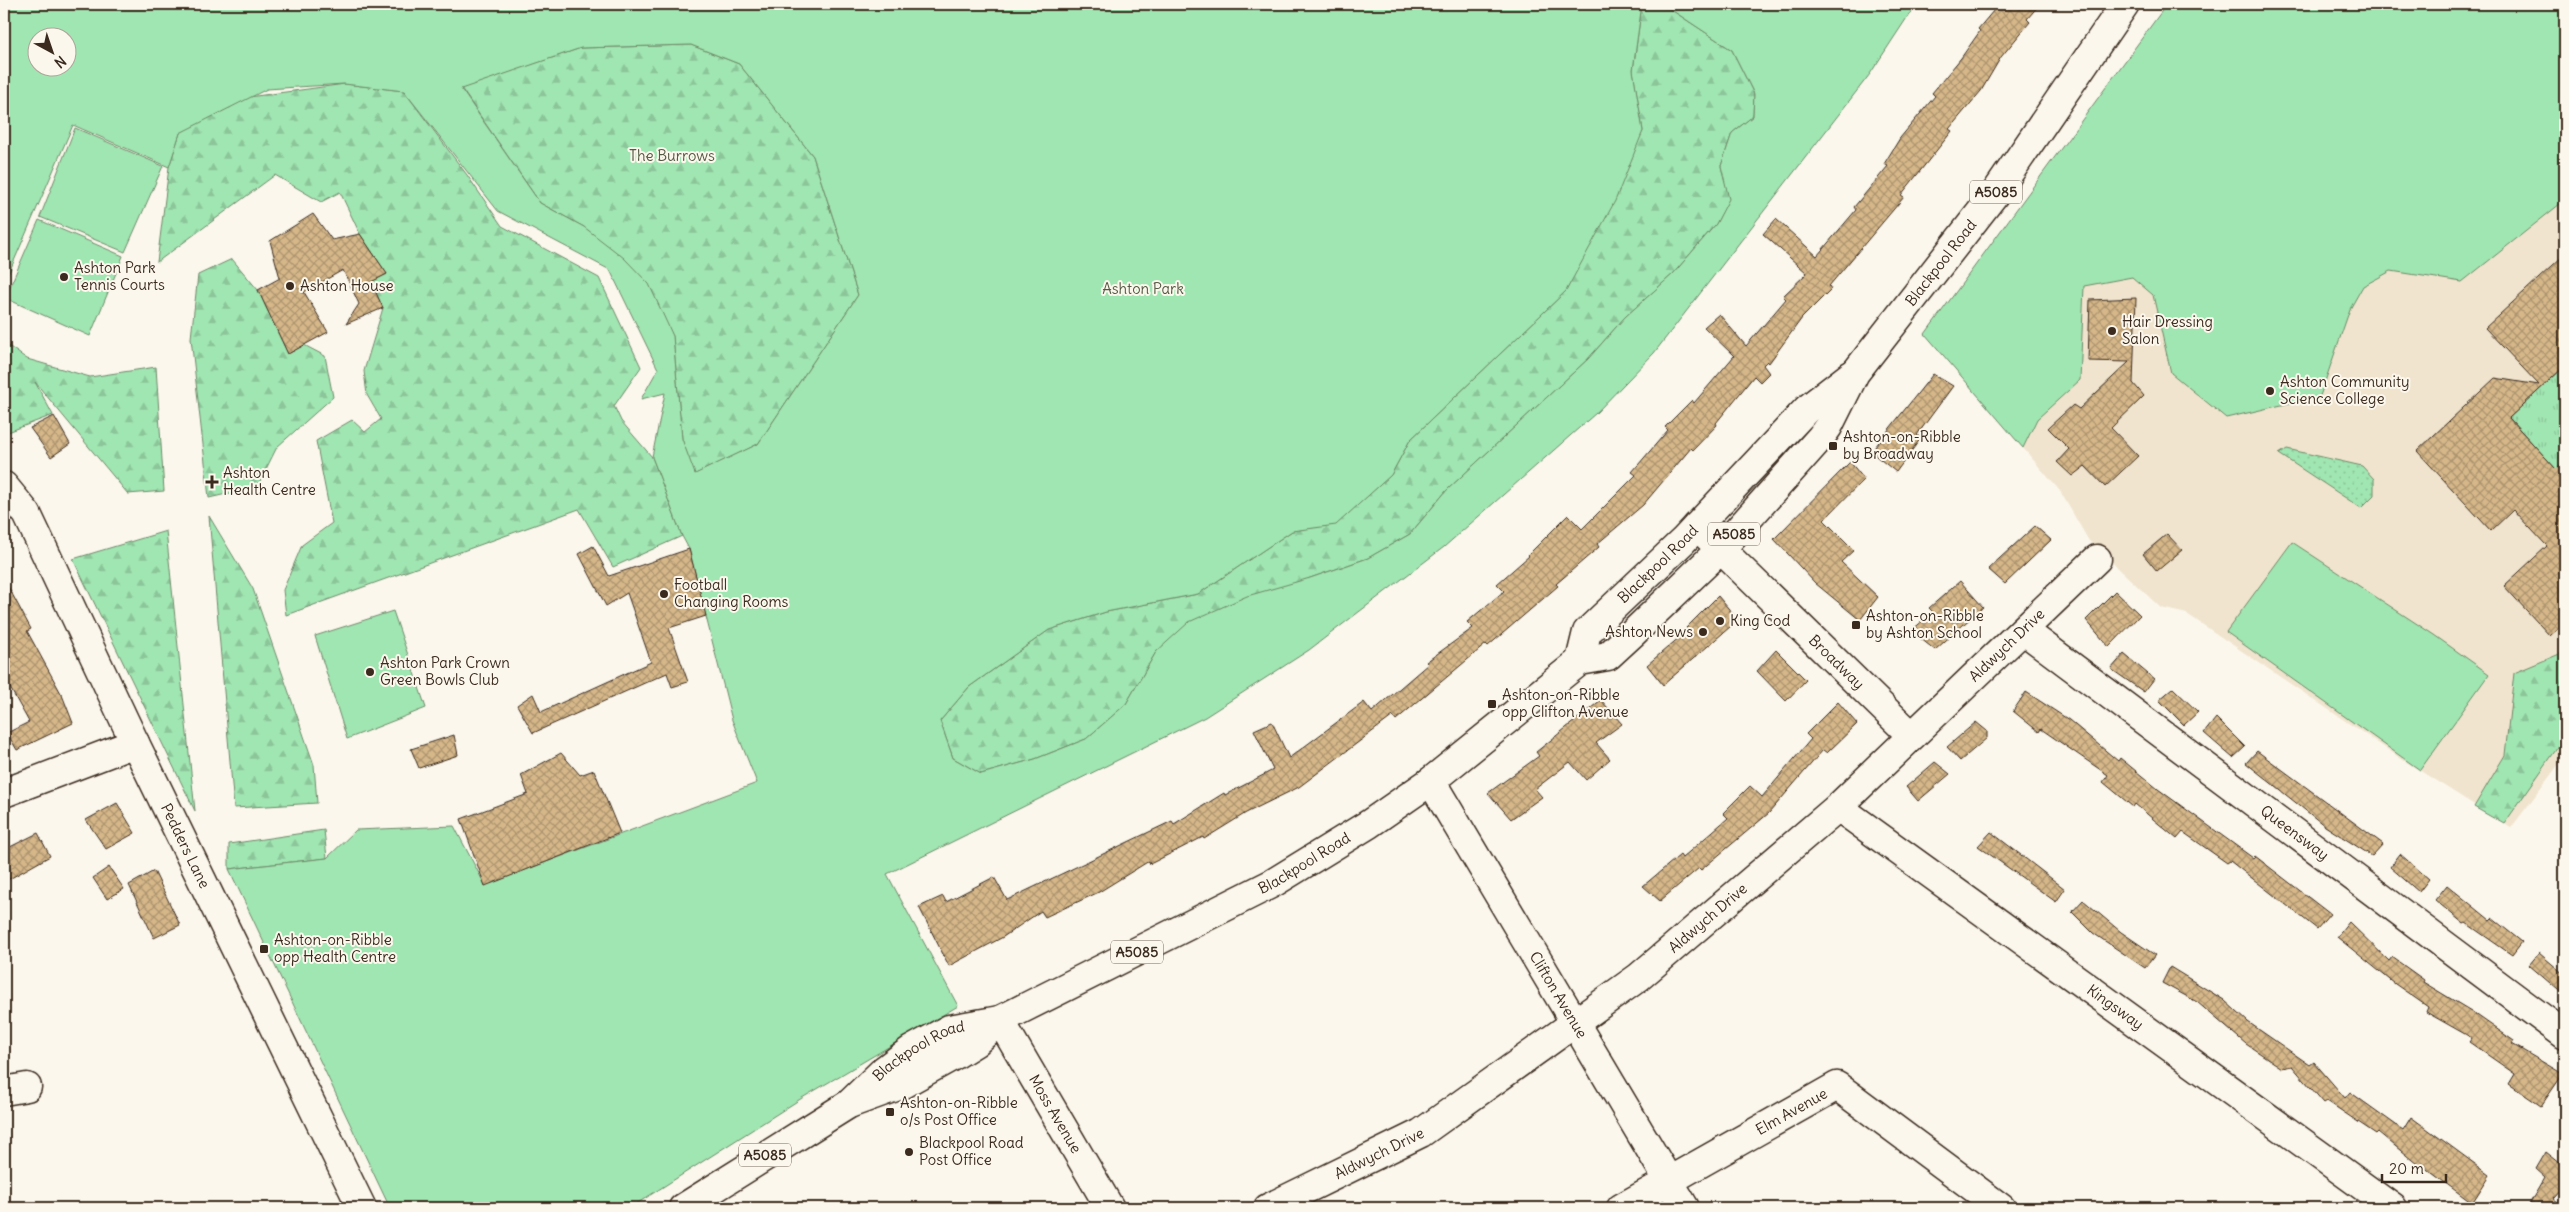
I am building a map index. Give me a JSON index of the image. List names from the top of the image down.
{
  "streets": {
    "main road": [
      "A5085",
      "Blackpool Road",
      "Aldwych Drive",
      "Broadway",
      "Queensway",
      "Pedders Lane",
      "Clifton Avenue",
      "Kingsway",
      "Elm Avenue",
      "Moss Avenue"
    ]
  },
  "crossings": [
    ["Blackpool Road", "Broadway"],
    ["Blackpool Road", "Clifton Avenue"],
    ["Blackpool Road", "Moss Avenue"],
    ["Aldwych Drive", "Broadway"],
    ["Aldwych Drive", "Queensway"],
    ["Aldwych Drive", "Clifton Avenue"],
    ["Aldwych Drive", "Kingsway"],
    ["Clifton Avenue", "Elm Avenue"]
  ],
  "parks": ["The Burrows", "Ashton Park"],
  "places": {
    "other": [
      "Ashton Park Tennis Courts",
      "Ashton House",
      "Hair Dressing Salon",
      "Ashton Community Science College",
      "Football Changing Rooms",
      "King Cod",
      "Ashton News",
      "Ashton Park Crown Green Bowls Club",
      "Blackpool Road Post Office"
    ],
    "transit": [
      "Ashton-on-Ribble by Broadway",
      "Ashton-on-Ribble by Ashton School",
      "Ashton-on-Ribble opp Clifton Avenue",
      "Ashton-on-Ribble opp Health Centre",
      "Ashton-on-Ribble o/s Post Office"
    ],
    "health": ["Ashton Health Centre"]
  },
  "scale_bar": "20 m",
  "north": "bottom right"
}
